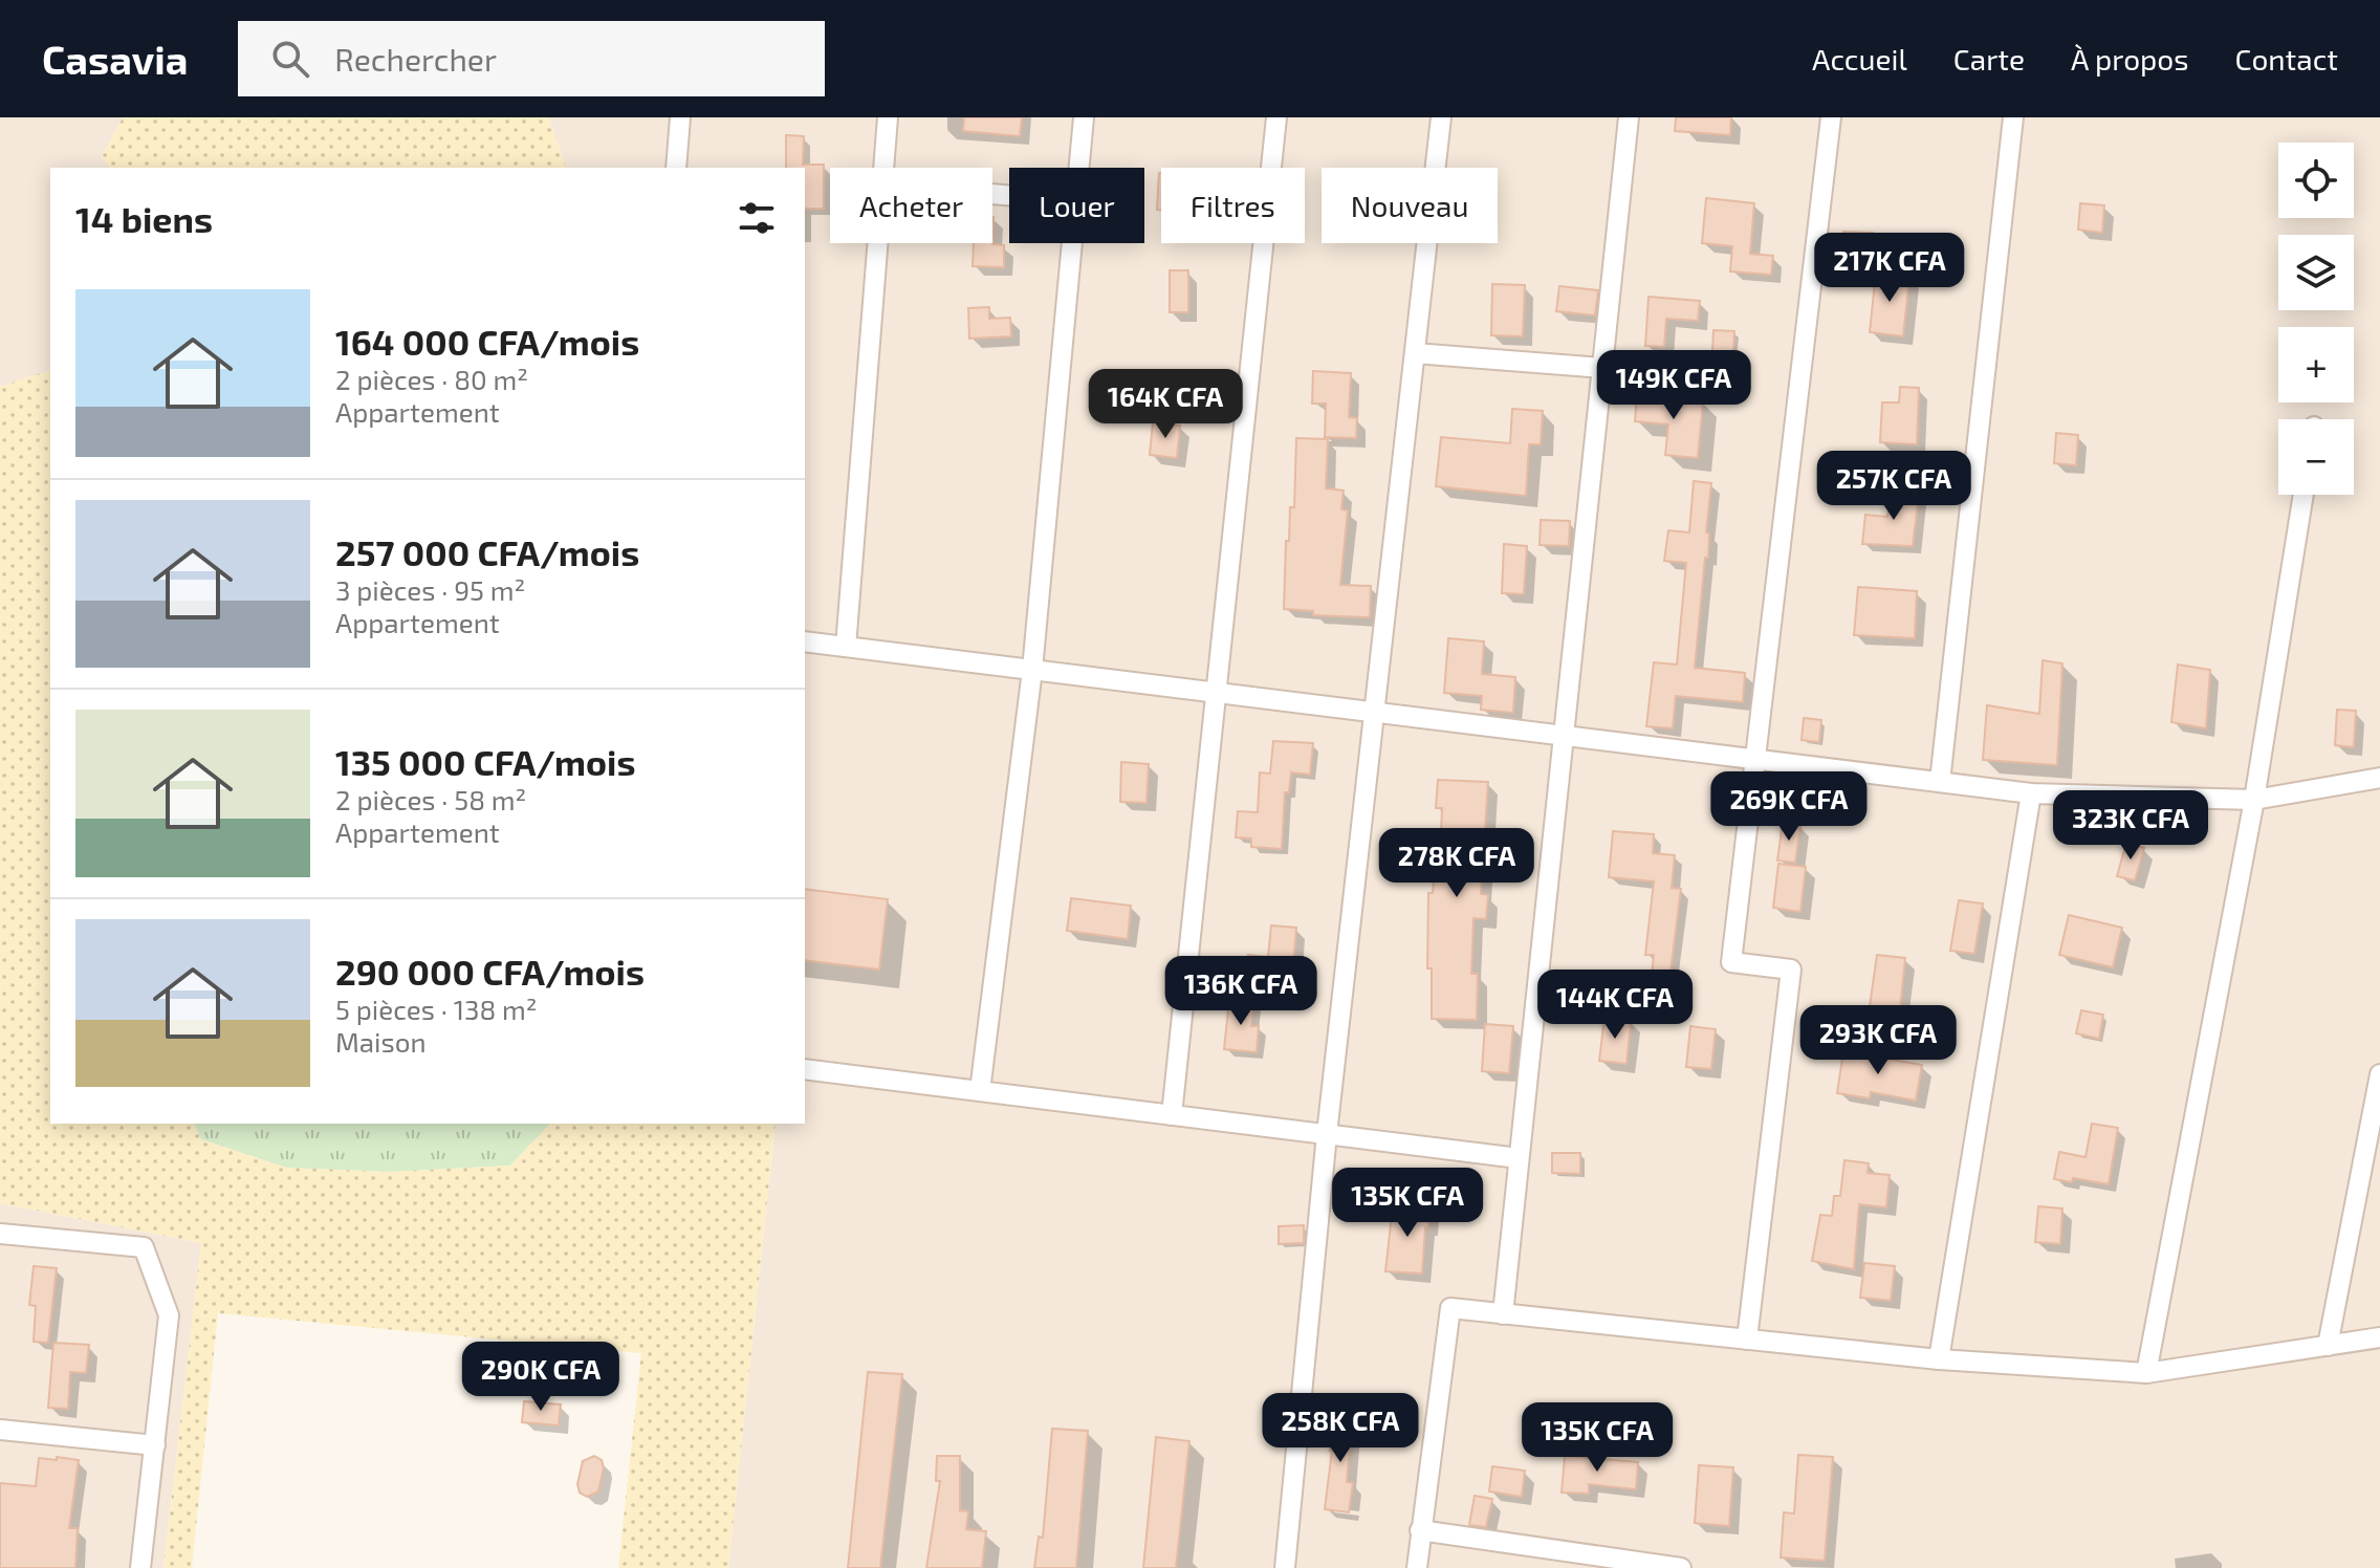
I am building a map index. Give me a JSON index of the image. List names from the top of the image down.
{
  "page": {
    "header": "Casavia",
    "search": "Rechercher",
    "nav": [
      "Accueil",
      "Carte",
      "À propos",
      "Contact"
    ],
    "map_buttons": ["+", "−"],
    "chip": [
      "Acheter",
      "Louer",
      "Filtres",
      "Nouveau"
    ],
    "heading": "14 biens",
    "price": [
      "217K CFA",
      "149K CFA",
      "164K CFA",
      "257K CFA",
      "269K CFA",
      "323K CFA",
      "278K CFA",
      "136K CFA",
      "144K CFA",
      "293K CFA",
      "135K CFA",
      "290K CFA",
      "258K CFA",
      "135K CFA"
    ],
    "list": [
      {
        "name": "164 000 CFA/mois",
        "note": "2 pièces · 80 m² · Appartement"
      },
      {
        "name": "257 000 CFA/mois",
        "note": "3 pièces · 95 m² · Appartement"
      },
      {
        "name": "135 000 CFA/mois",
        "note": "2 pièces · 58 m² · Appartement"
      },
      {
        "name": "290 000 CFA/mois",
        "note": "5 pièces · 138 m² · Maison"
      }
    ]
  }
}
